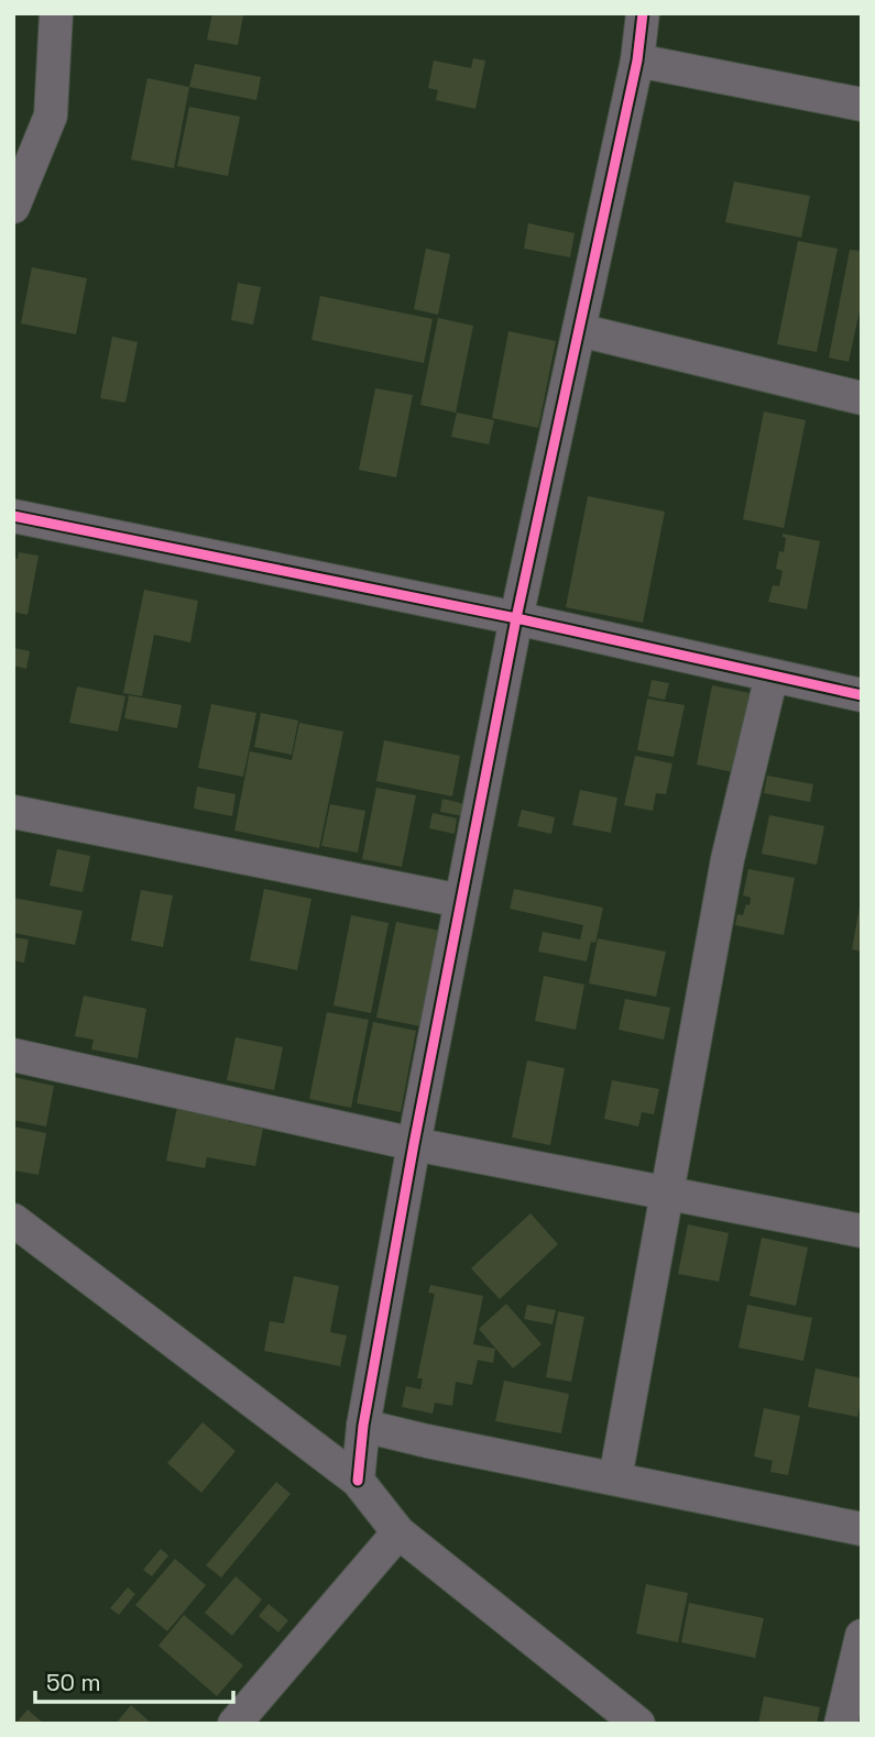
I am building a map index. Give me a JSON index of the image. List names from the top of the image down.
{
  "scale_bar": "50 m"
}
